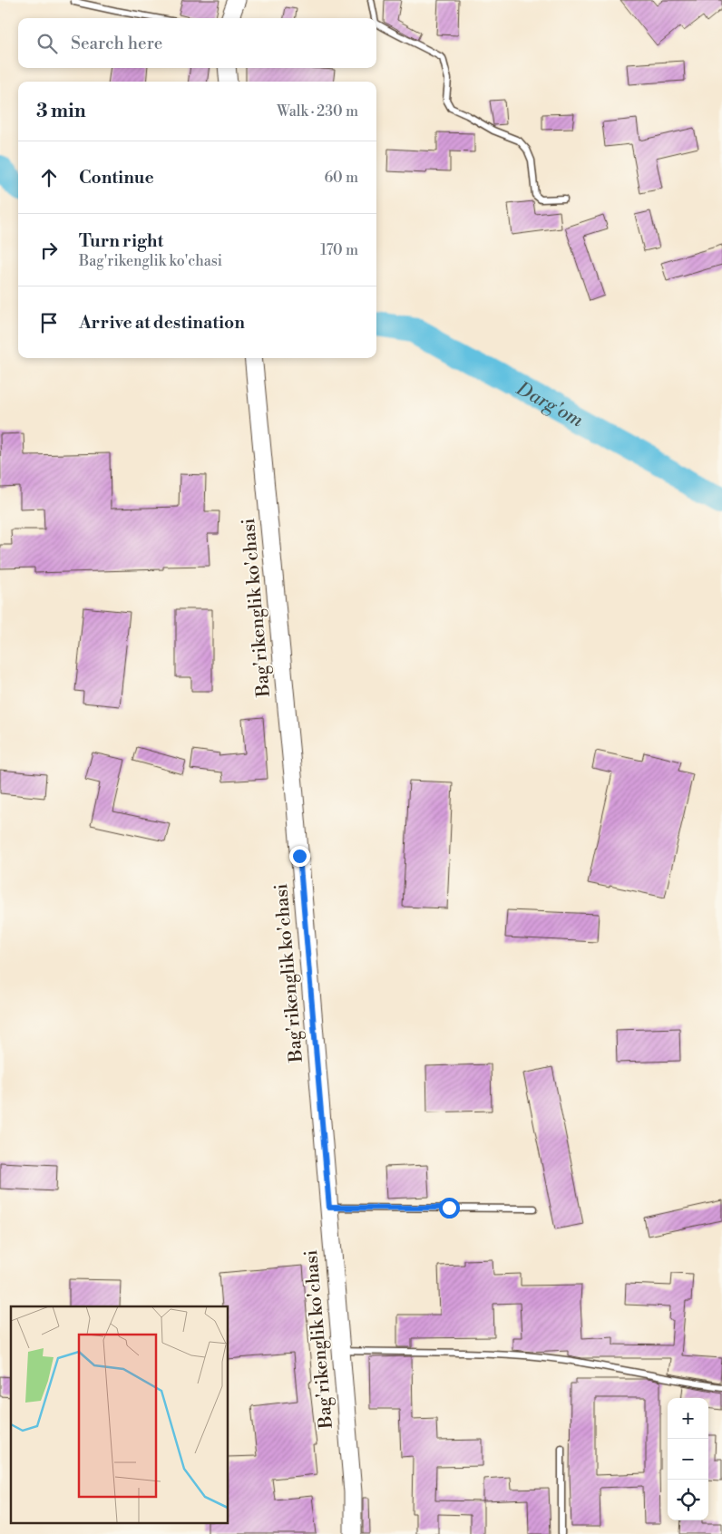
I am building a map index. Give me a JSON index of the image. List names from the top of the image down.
{
  "streets": {
    "main road": ["Bag'rikenglik ko'chasi"]
  },
  "water": ["Darg'om"],
  "page": {
    "search": "Search here",
    "heading": ["3 min", "Walk · 230 m"],
    "list": [
      ["Continue", "60 m"],
      ["Turn right", "Bag'rikenglik ko'chasi", "170 m"],
      "Arrive at destination"
    ],
    "map_buttons": ["+", "−"]
  }
}
